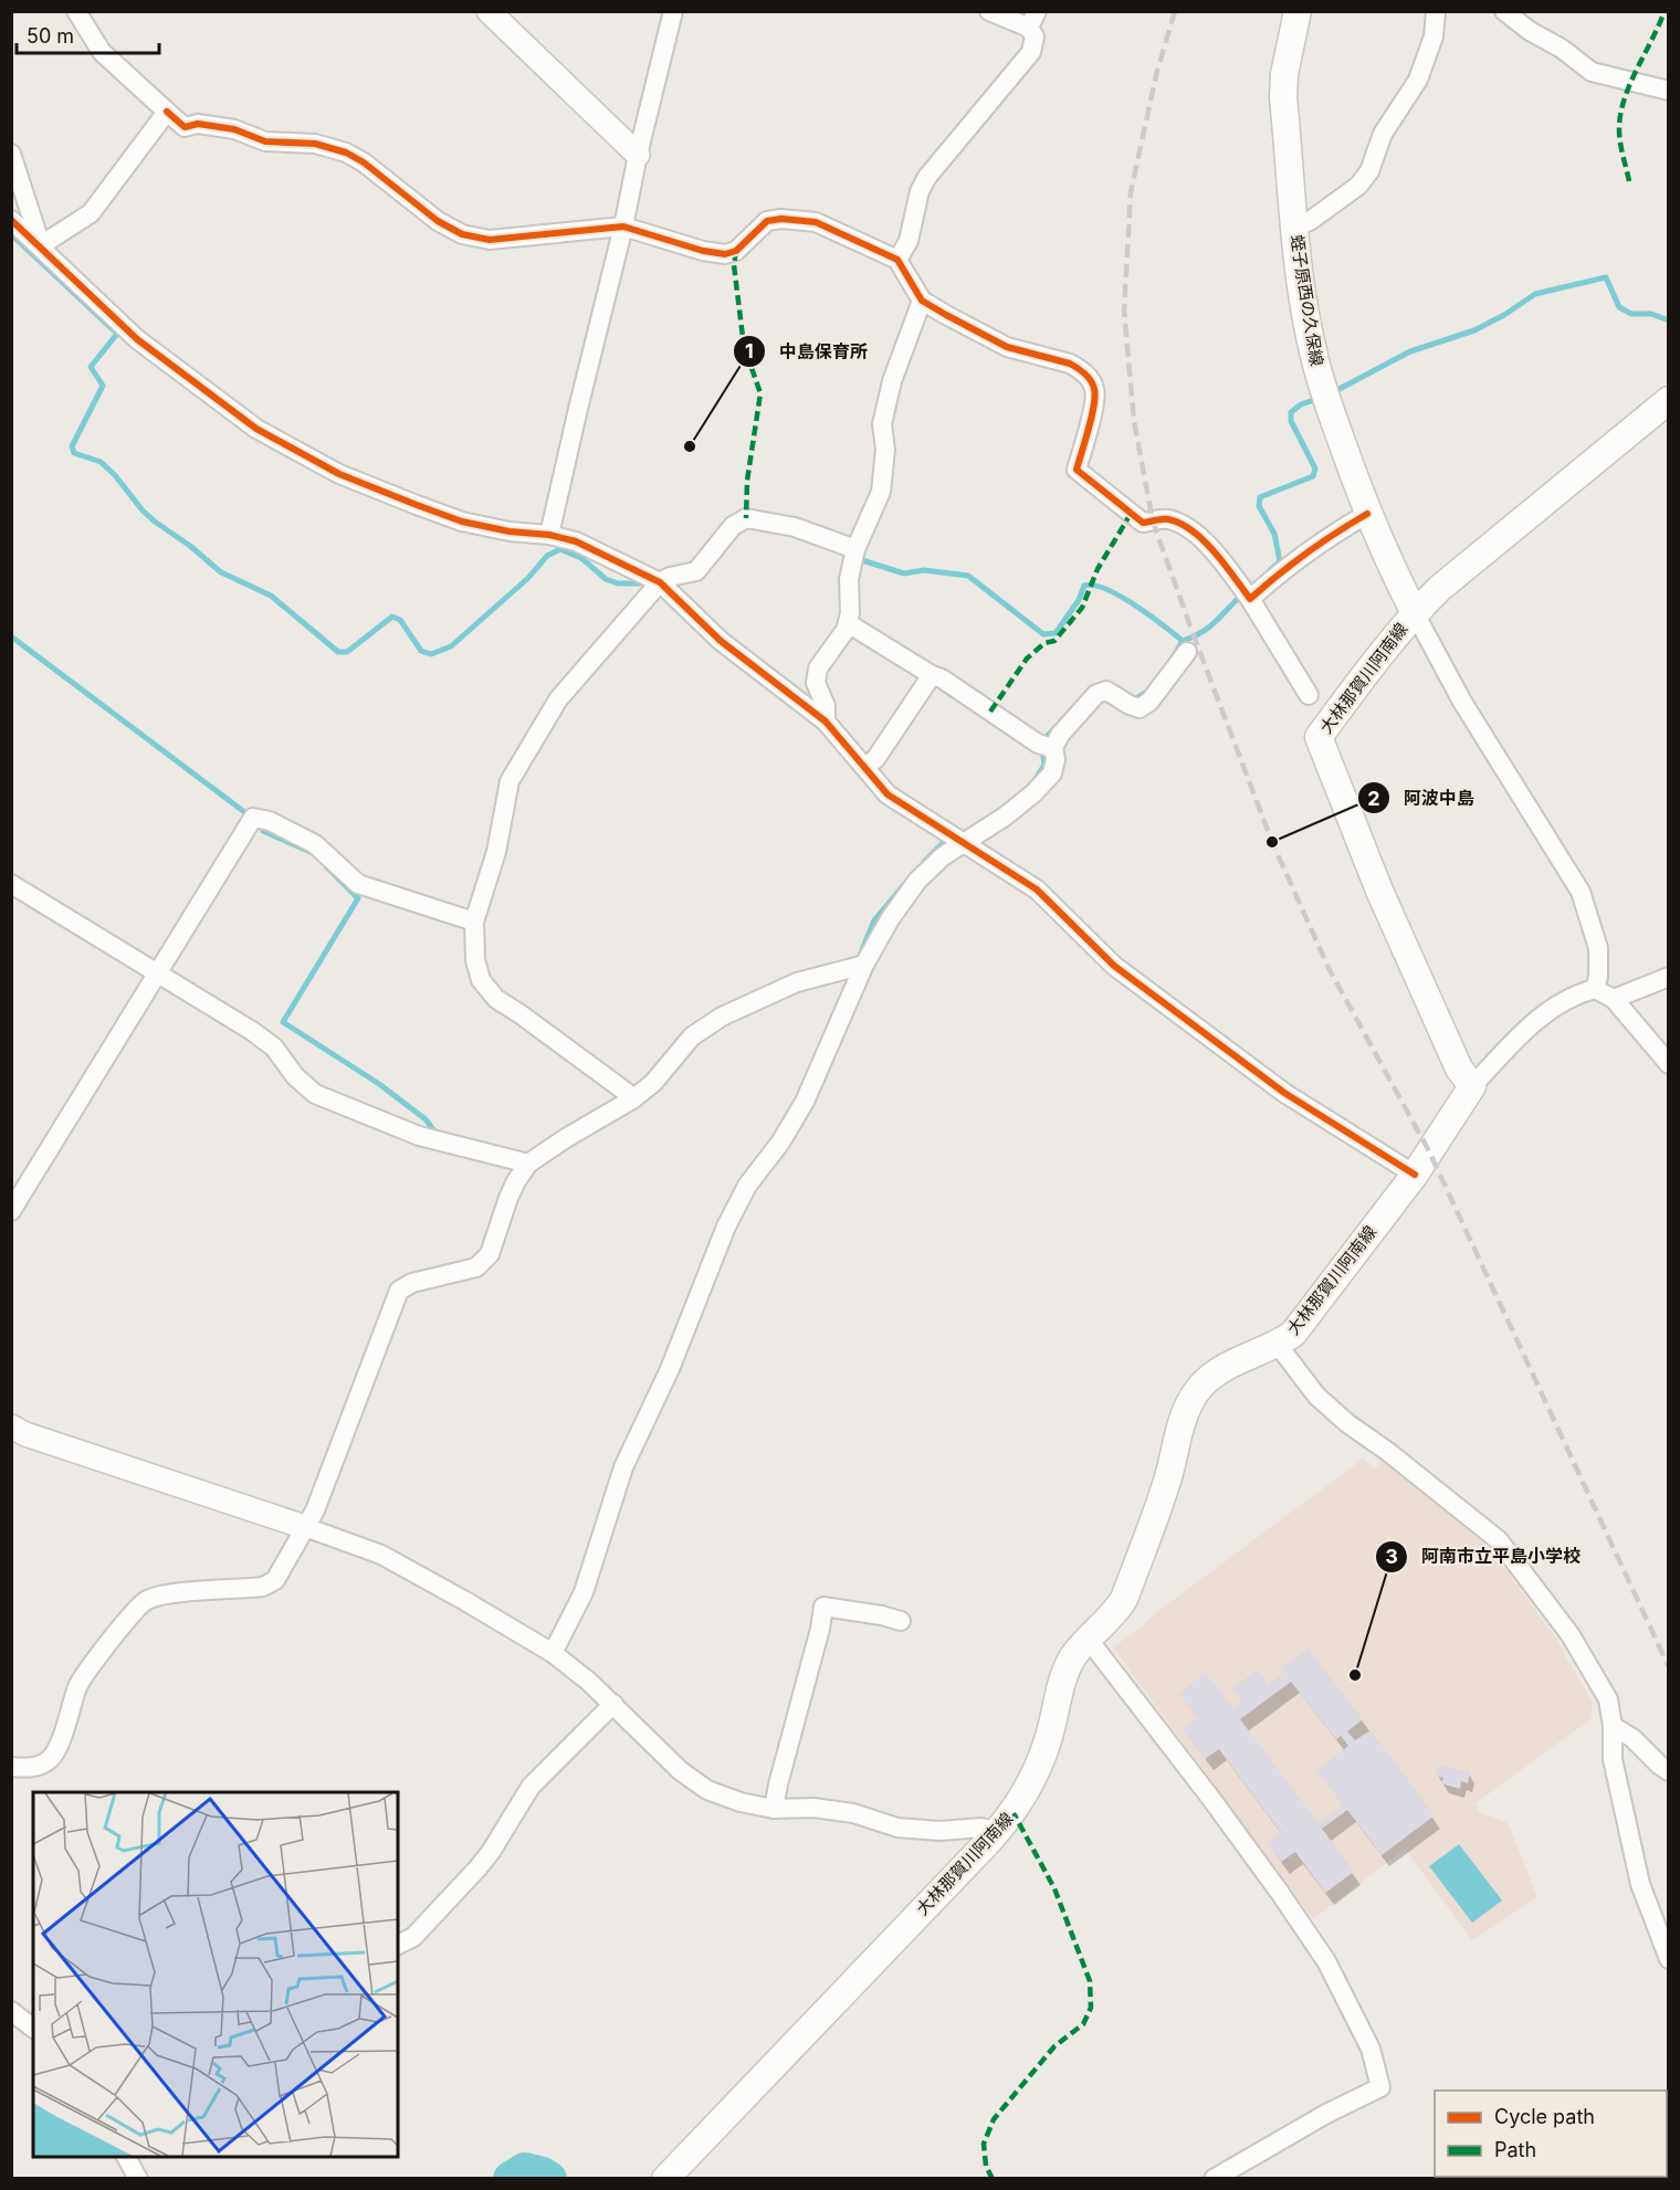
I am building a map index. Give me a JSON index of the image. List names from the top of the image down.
{
  "streets": {
    "main road": ["蛭子原西の久保線", "大林那賀川阿南線"]
  },
  "crossings": [
    ["蛭子原西の久保線", "大林那賀川阿南線"]
  ],
  "places": ["中島保育所", "阿波中島", "阿南市立平島小学校"],
  "legend": ["Cycle path", "Path"],
  "scale_bar": "50 m"
}
